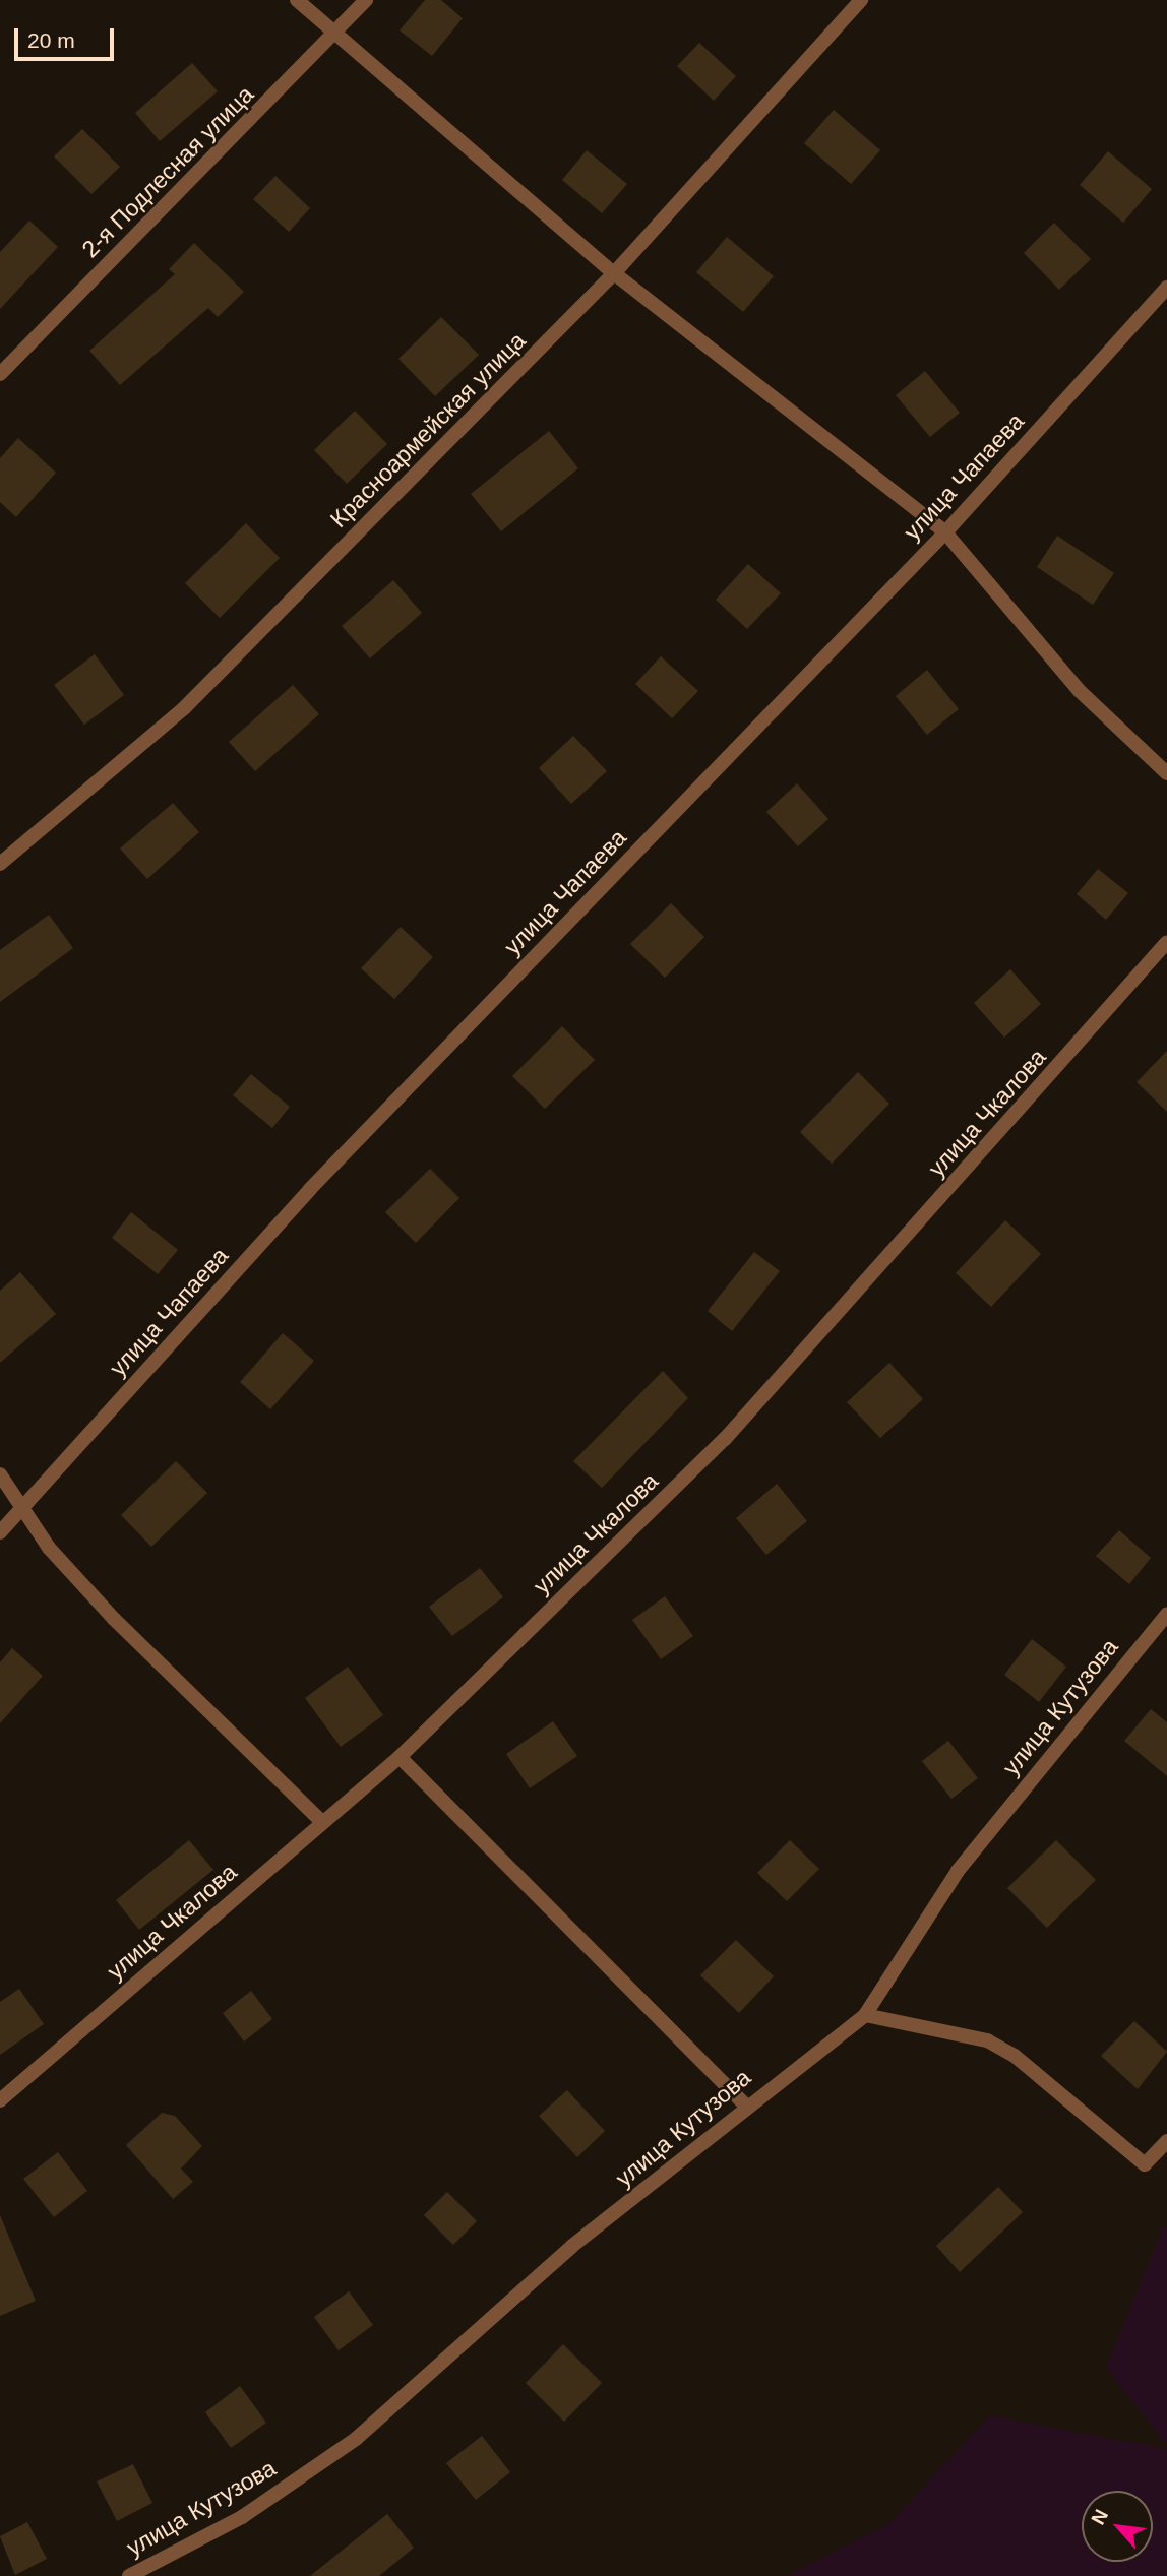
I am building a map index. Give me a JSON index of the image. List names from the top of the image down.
{
  "streets": {
    "street": [
      "2-я Подлесная улица",
      "Красноармейская улица",
      "улица Чапаева",
      "улица Чкалова",
      "улица Кутузова"
    ]
  },
  "scale_bar": "20 m",
  "north": "top left"
}
